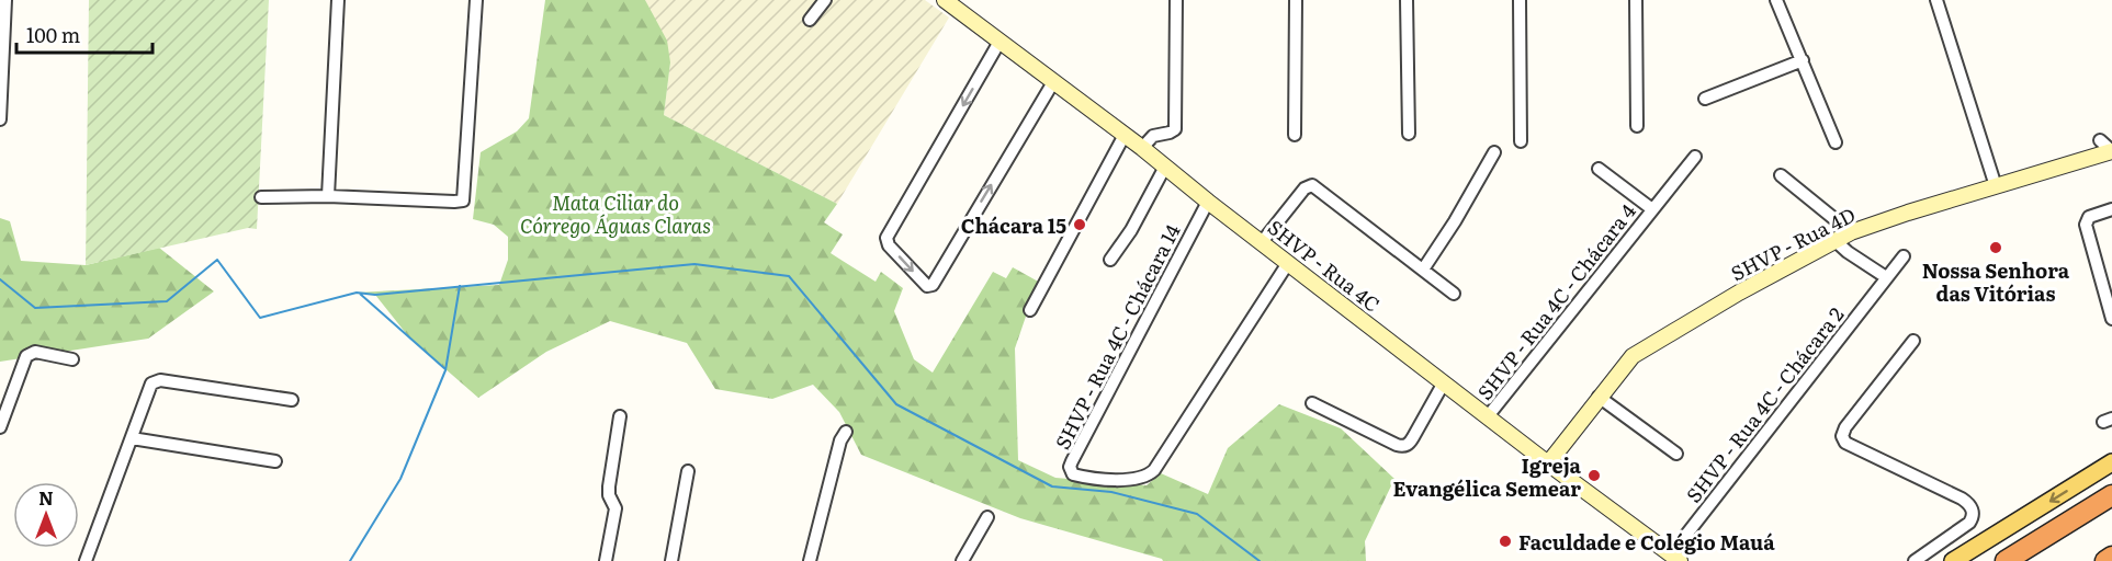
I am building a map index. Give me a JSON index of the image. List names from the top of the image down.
{
  "streets": {
    "street": [
      "SHVP - Rua 4D",
      "SHVP - Rua 4C",
      "SHVP - Rua 4C - Chácara 4",
      "SHVP - Rua 4C - Chácara 14",
      "SHVP - Rua 4C - Chácara 2"
    ]
  },
  "crossings": [
    ["SHVP - Rua 4D", "SHVP - Rua 4C"],
    ["SHVP - Rua 4C", "SHVP - Rua 4C - Chácara 4"],
    ["SHVP - Rua 4C", "SHVP - Rua 4C - Chácara 14"],
    ["SHVP - Rua 4C", "SHVP - Rua 4C - Chácara 2"]
  ],
  "parks": ["Mata Ciliar do Córrego Águas Claras"],
  "places": [
    "Chácara 15",
    "Nossa Senhora das Vitórias",
    "Igreja Evangélica Semear",
    "Faculdade e Colégio Mauá"
  ],
  "scale_bar": "100 m",
  "north": "top"
}
